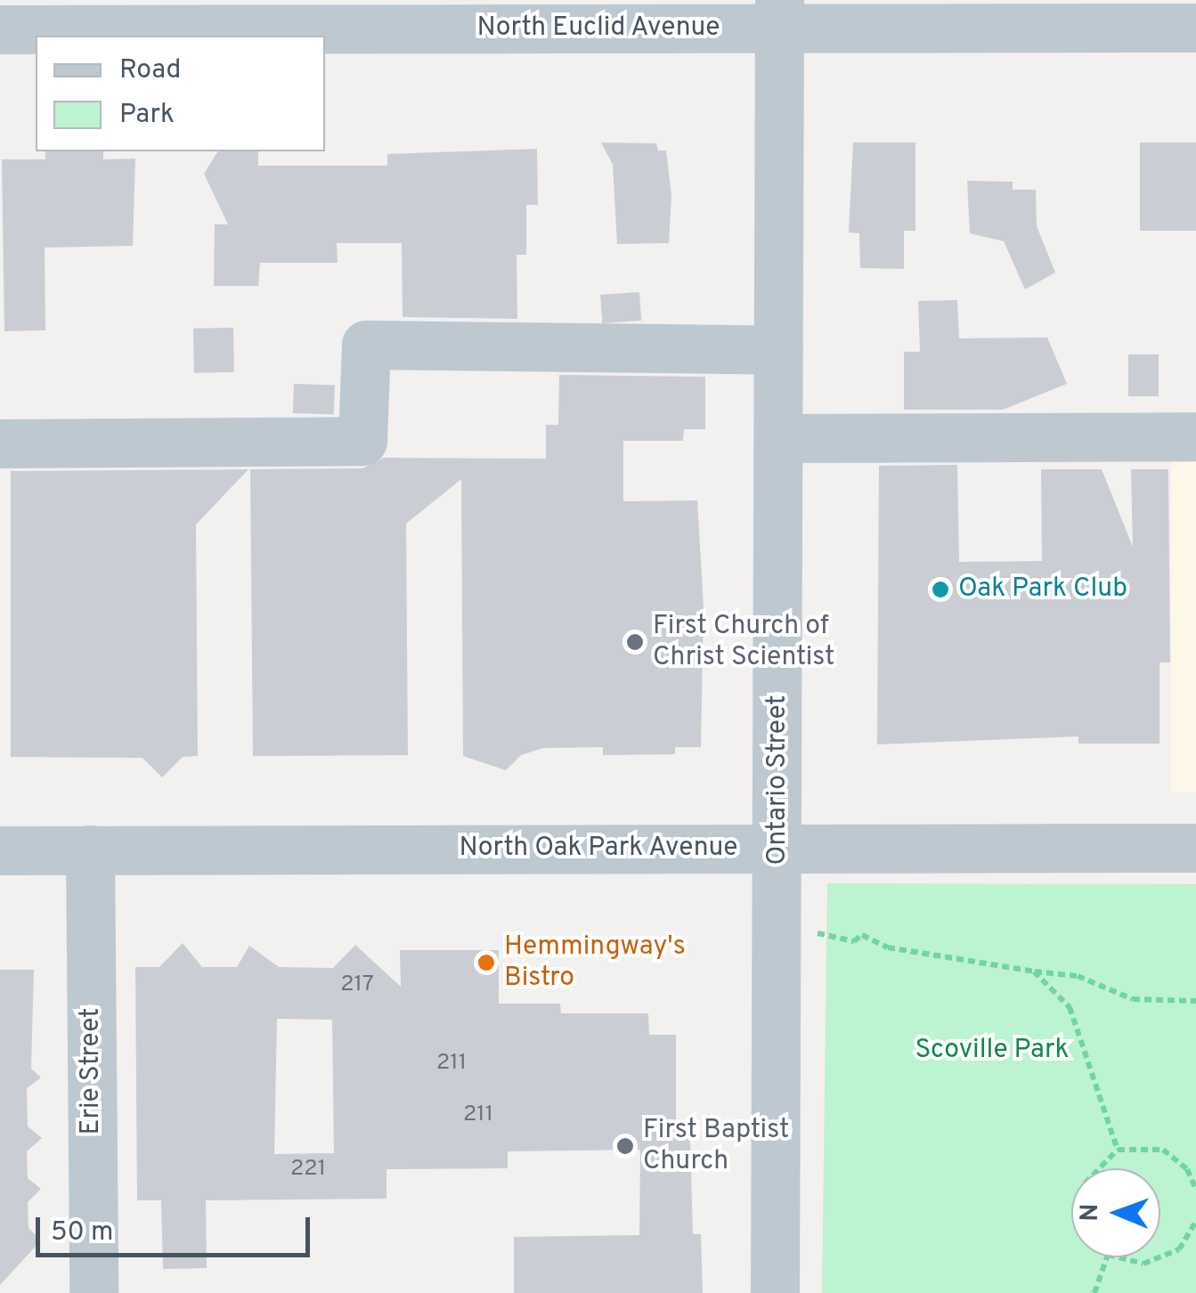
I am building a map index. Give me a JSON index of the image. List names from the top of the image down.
{
  "streets": {
    "street": [
      "North Euclid Avenue",
      "Ontario Street",
      "North Oak Park Avenue",
      "Erie Street"
    ]
  },
  "crossings": [
    ["North Euclid Avenue", "Ontario Street"],
    ["Ontario Street", "North Oak Park Avenue"],
    ["North Oak Park Avenue", "Erie Street"]
  ],
  "parks": ["Scoville Park"],
  "places": [
    "Oak Park Club",
    "First Church of Christ Scientist",
    "Hemmingway's Bistro",
    "First Baptist Church"
  ],
  "house_numbers": [
    "217",
    "211",
    "211",
    "221"
  ],
  "legend": ["Road", "Park"],
  "scale_bar": "50 m",
  "north": "left"
}
